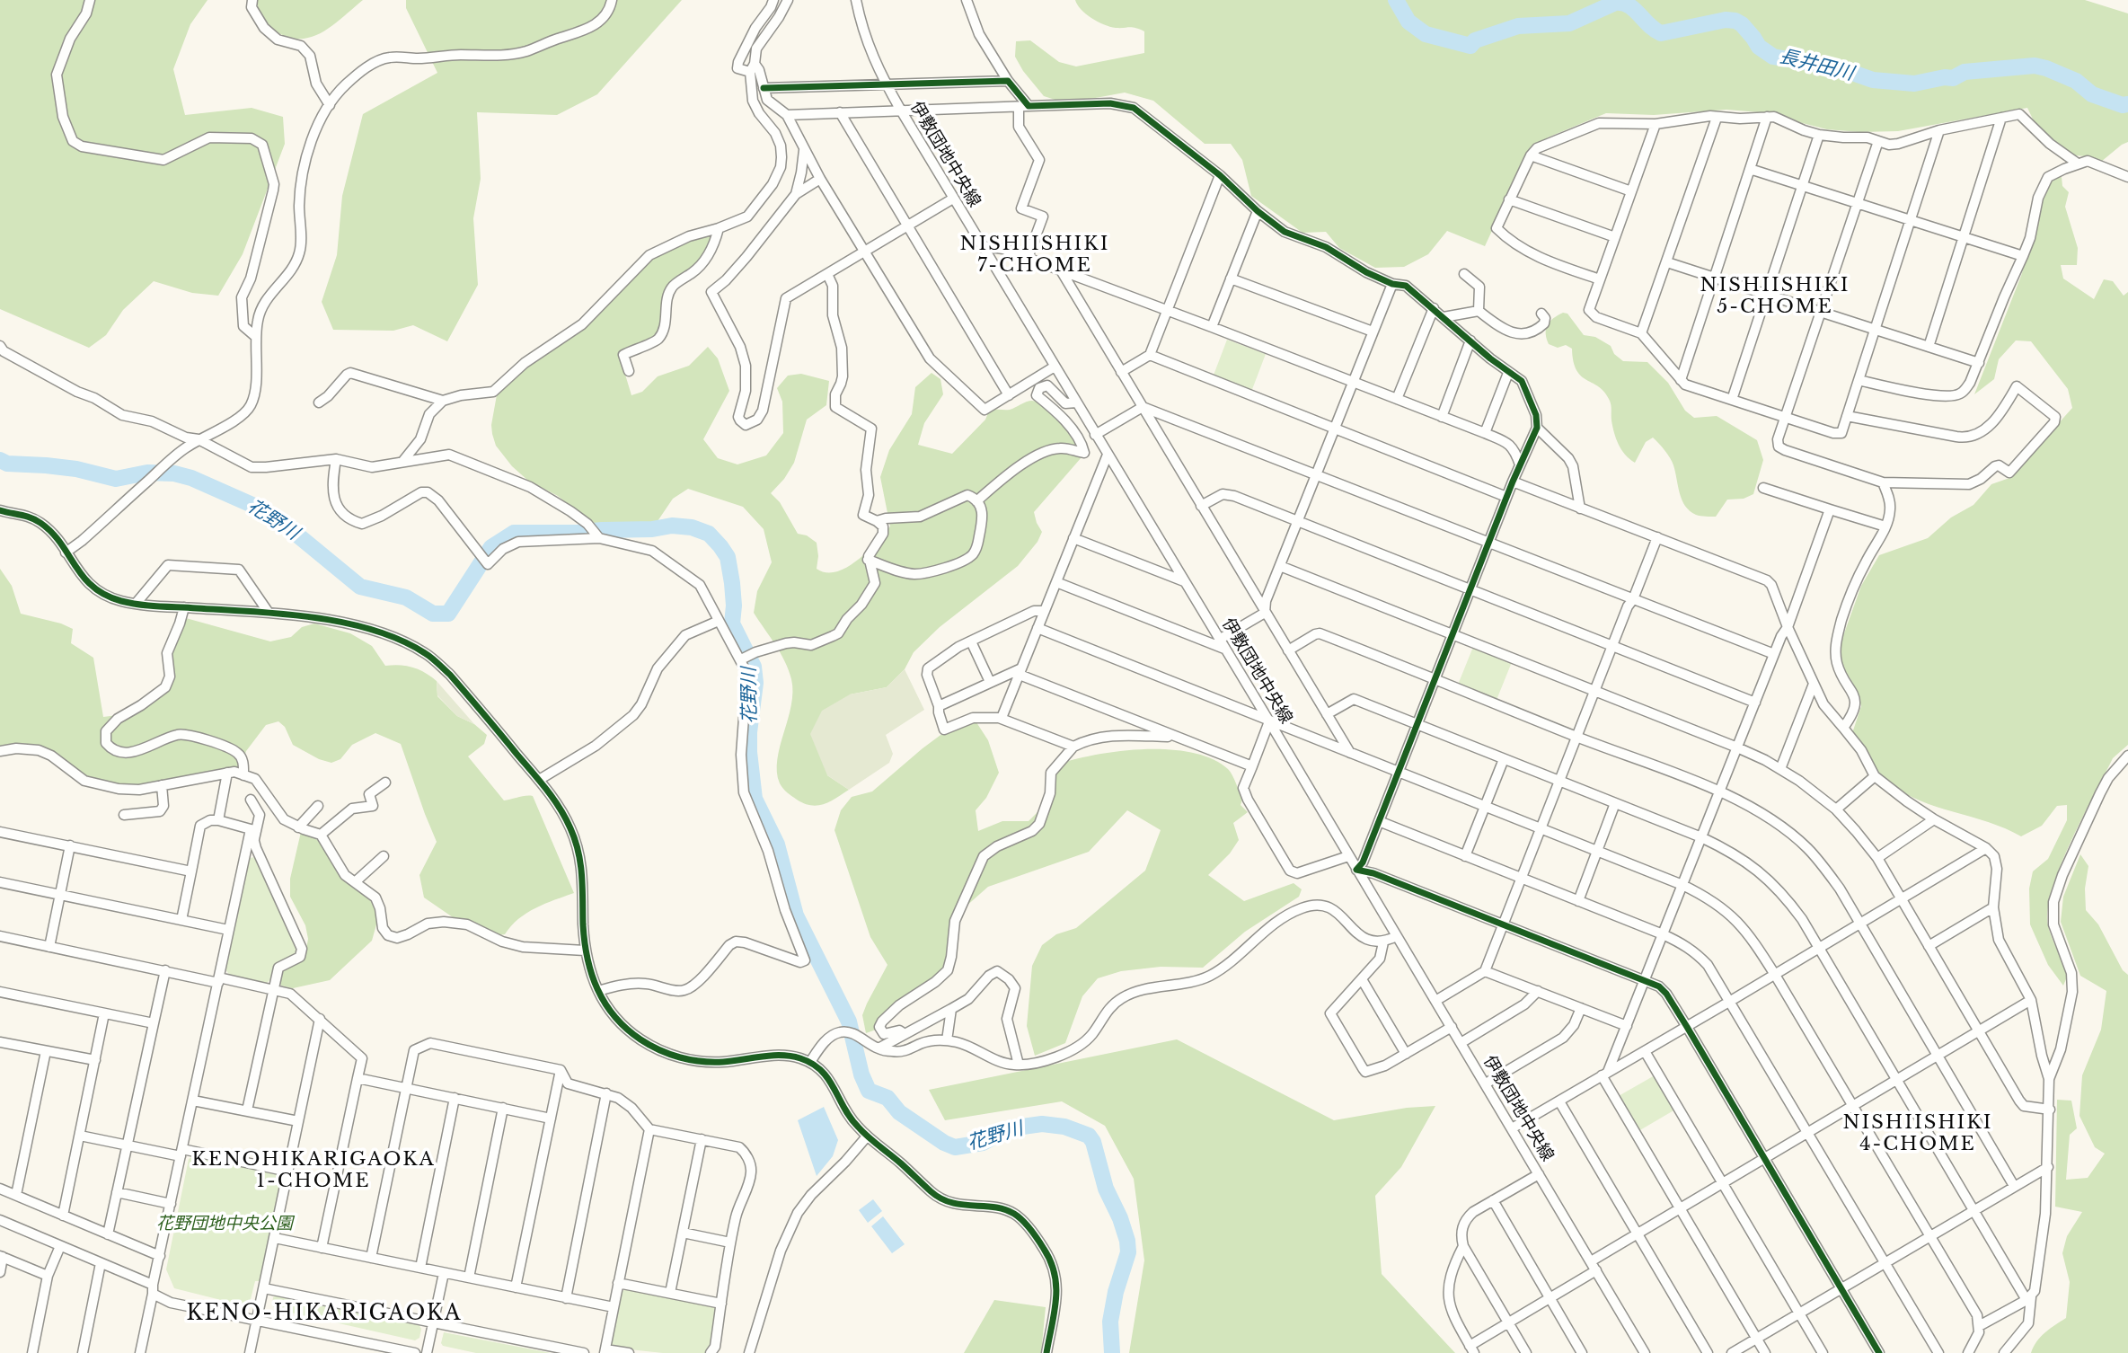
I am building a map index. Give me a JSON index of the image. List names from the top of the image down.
{
  "streets": {
    "street": ["伊敷団地中央線"]
  },
  "districts": [
    "NISHIISHIKI 7-CHOME",
    "NISHIISHIKI 5-CHOME",
    "NISHIISHIKI 4-CHOME",
    "KENOHIKARIGAOKA 1-CHOME",
    "KENO-HIKARIGAOKA"
  ],
  "water": ["長井田川", "花野川"],
  "parks": ["花野団地中央公園"]
}
